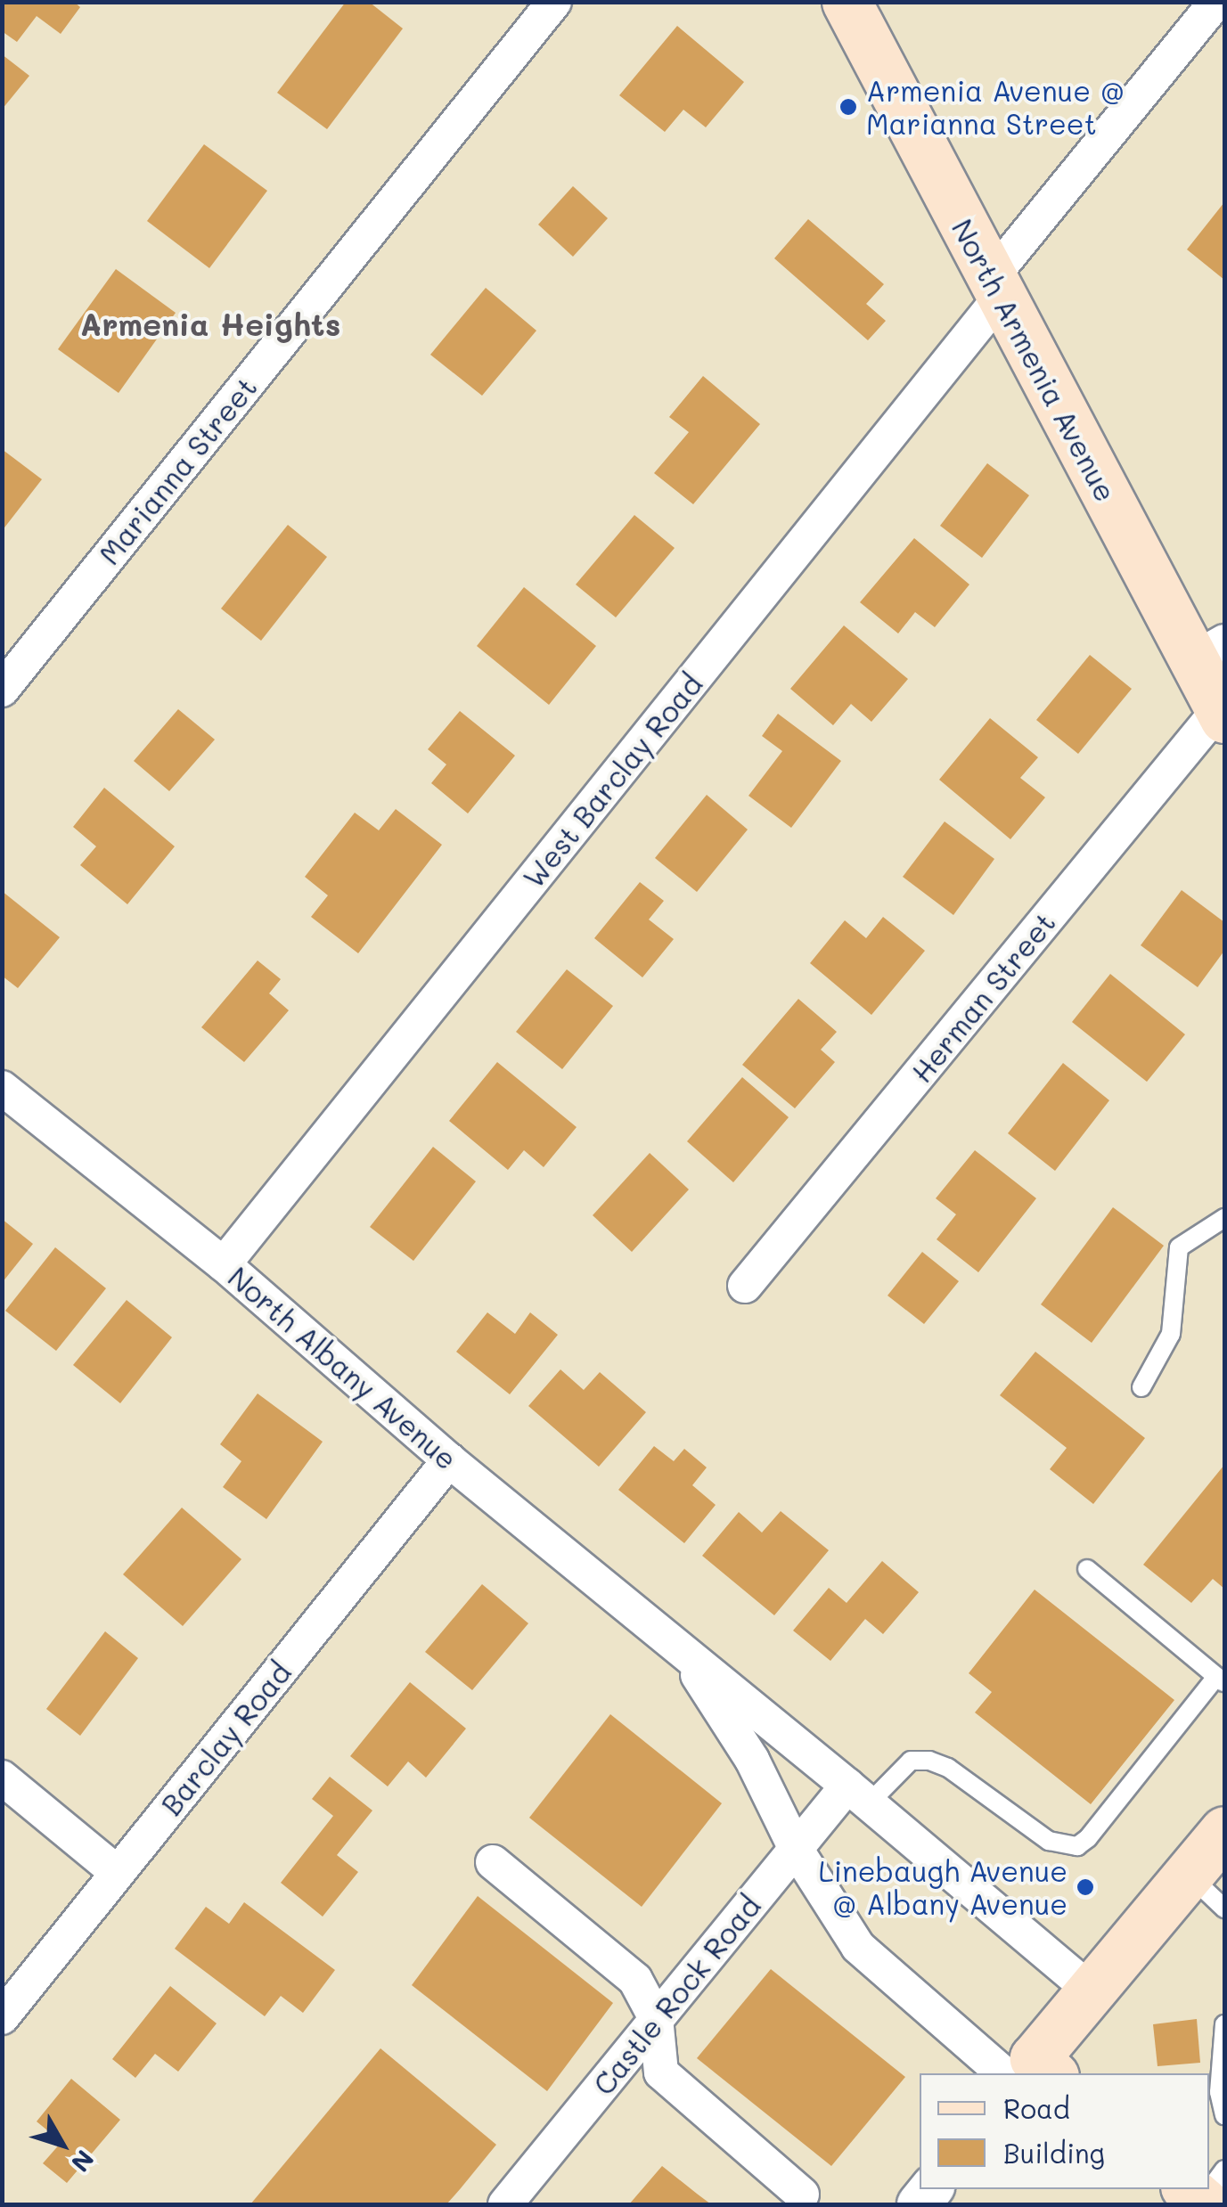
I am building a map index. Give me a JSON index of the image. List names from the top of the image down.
{
  "streets": {
    "main road": ["North Armenia Avenue"],
    "street": [
      "Marianna Street",
      "West Barclay Road",
      "Herman Street",
      "North Albany Avenue",
      "Barclay Road",
      "Castle Rock Road"
    ]
  },
  "crossings": [
    ["North Armenia Avenue", "West Barclay Road"],
    ["North Armenia Avenue", "Herman Street"],
    ["West Barclay Road", "North Albany Avenue"],
    ["North Albany Avenue", "Barclay Road"],
    ["North Albany Avenue", "Castle Rock Road"]
  ],
  "districts": ["Armenia Heights"],
  "places": ["Armenia Avenue @ Marianna Street", "Linebaugh Avenue @ Albany Avenue"],
  "legend": ["Road", "Building"],
  "north": "bottom right"
}
